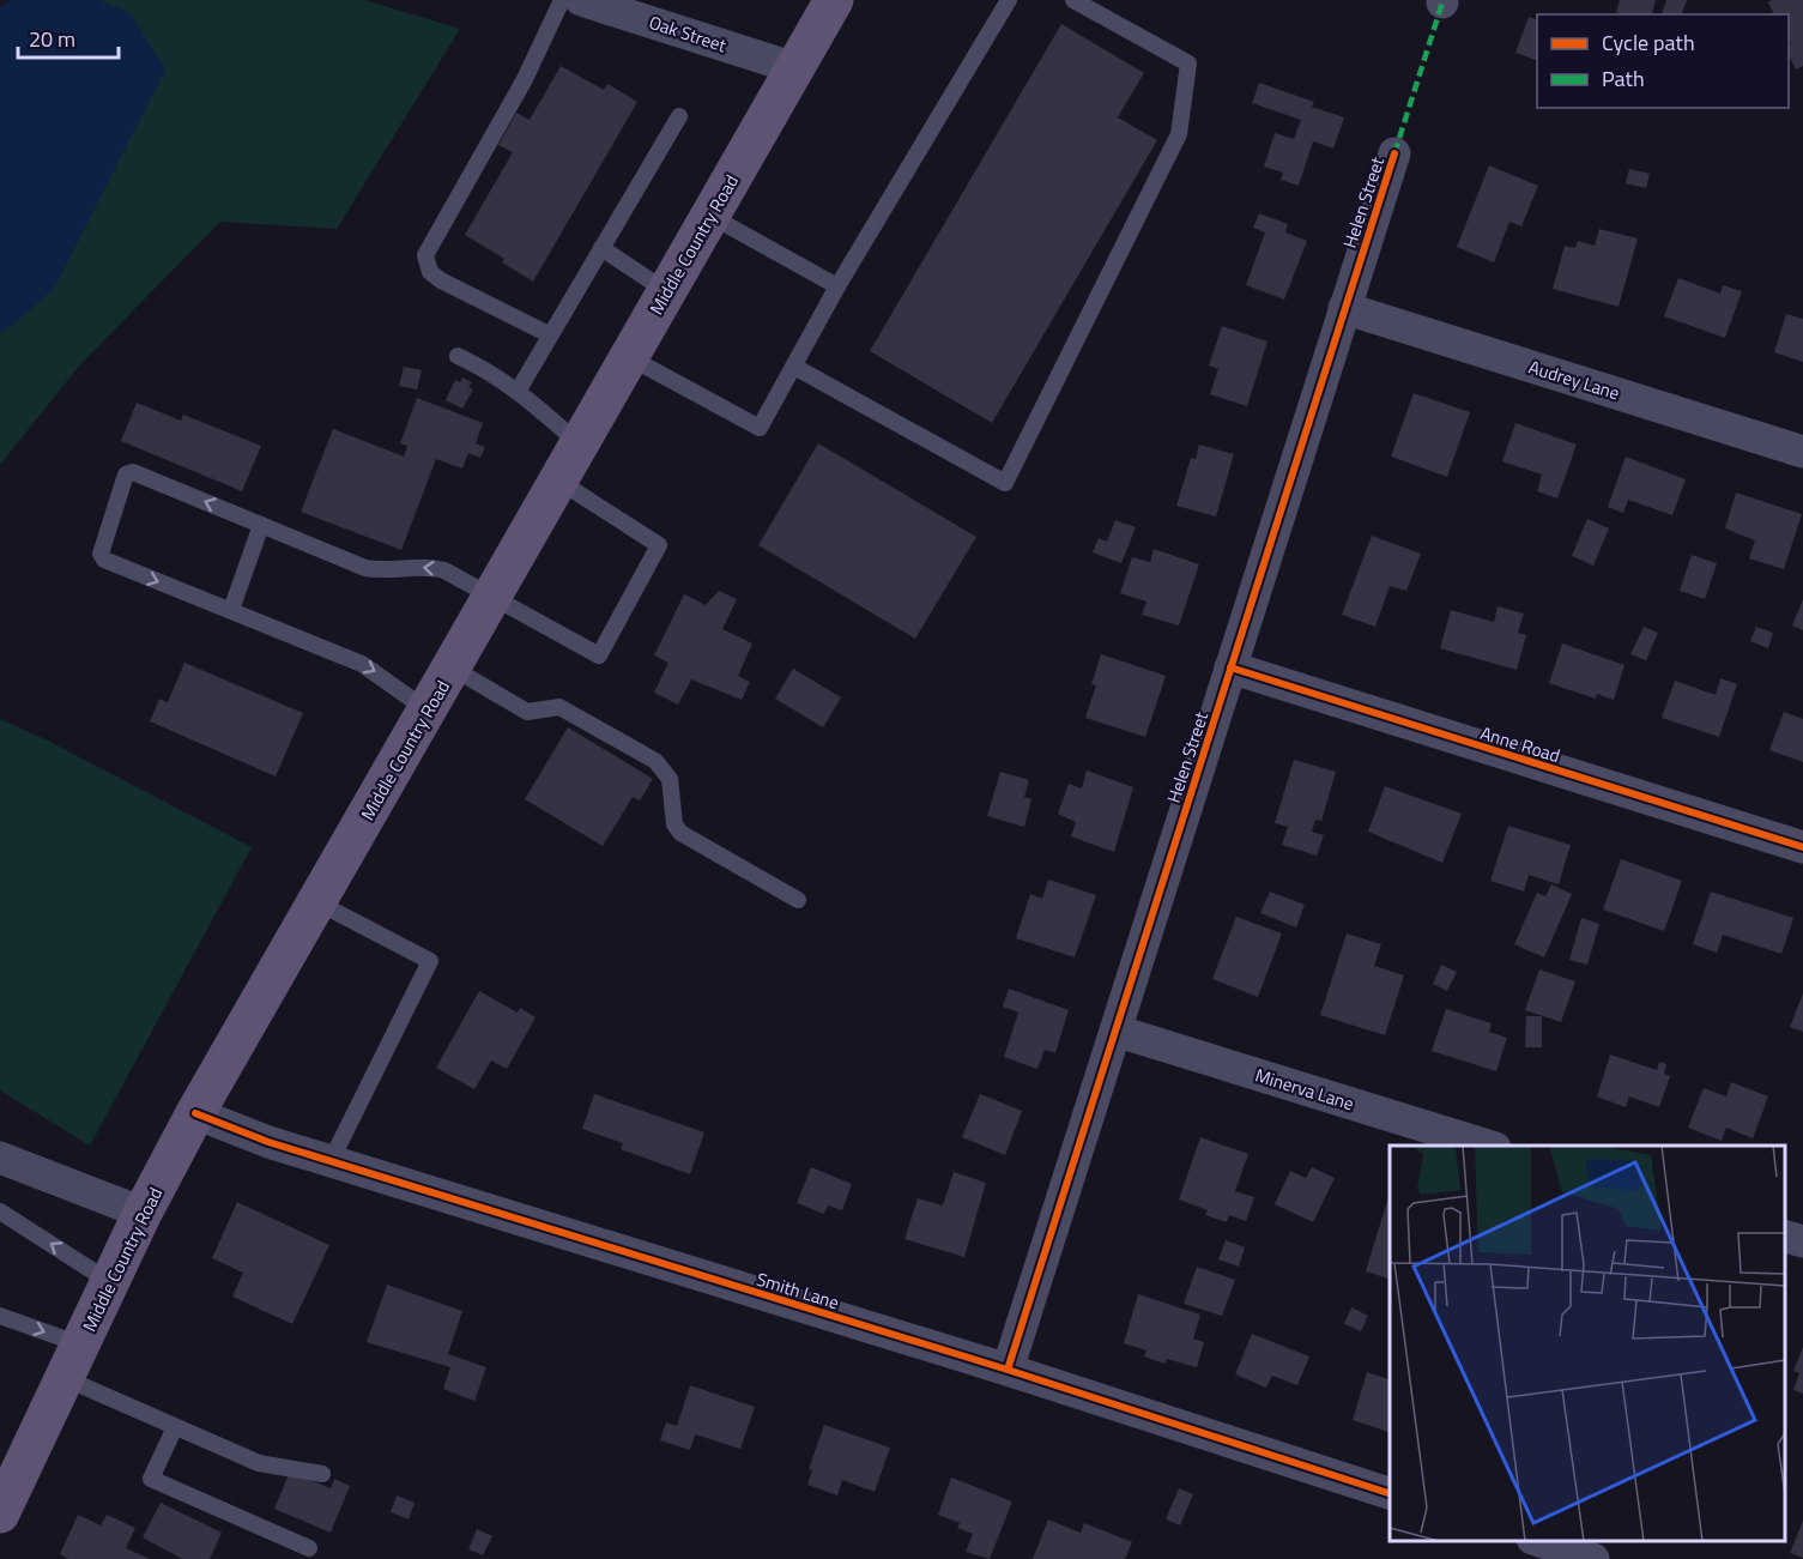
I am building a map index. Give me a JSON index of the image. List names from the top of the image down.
{
  "streets": {
    "main road": ["Middle Country Road"],
    "street": [
      "Oak Street",
      "Helen Street",
      "Audrey Lane",
      "Anne Road",
      "Minerva Lane",
      "Smith Lane"
    ]
  },
  "crossings": [
    ["Oak Street", "Middle Country Road"],
    ["Helen Street", "Audrey Lane"],
    ["Helen Street", "Anne Road"],
    ["Helen Street", "Minerva Lane"],
    ["Helen Street", "Smith Lane"],
    ["Middle Country Road", "Smith Lane"]
  ],
  "legend": ["Cycle path", "Path"],
  "scale_bar": "20 m"
}
